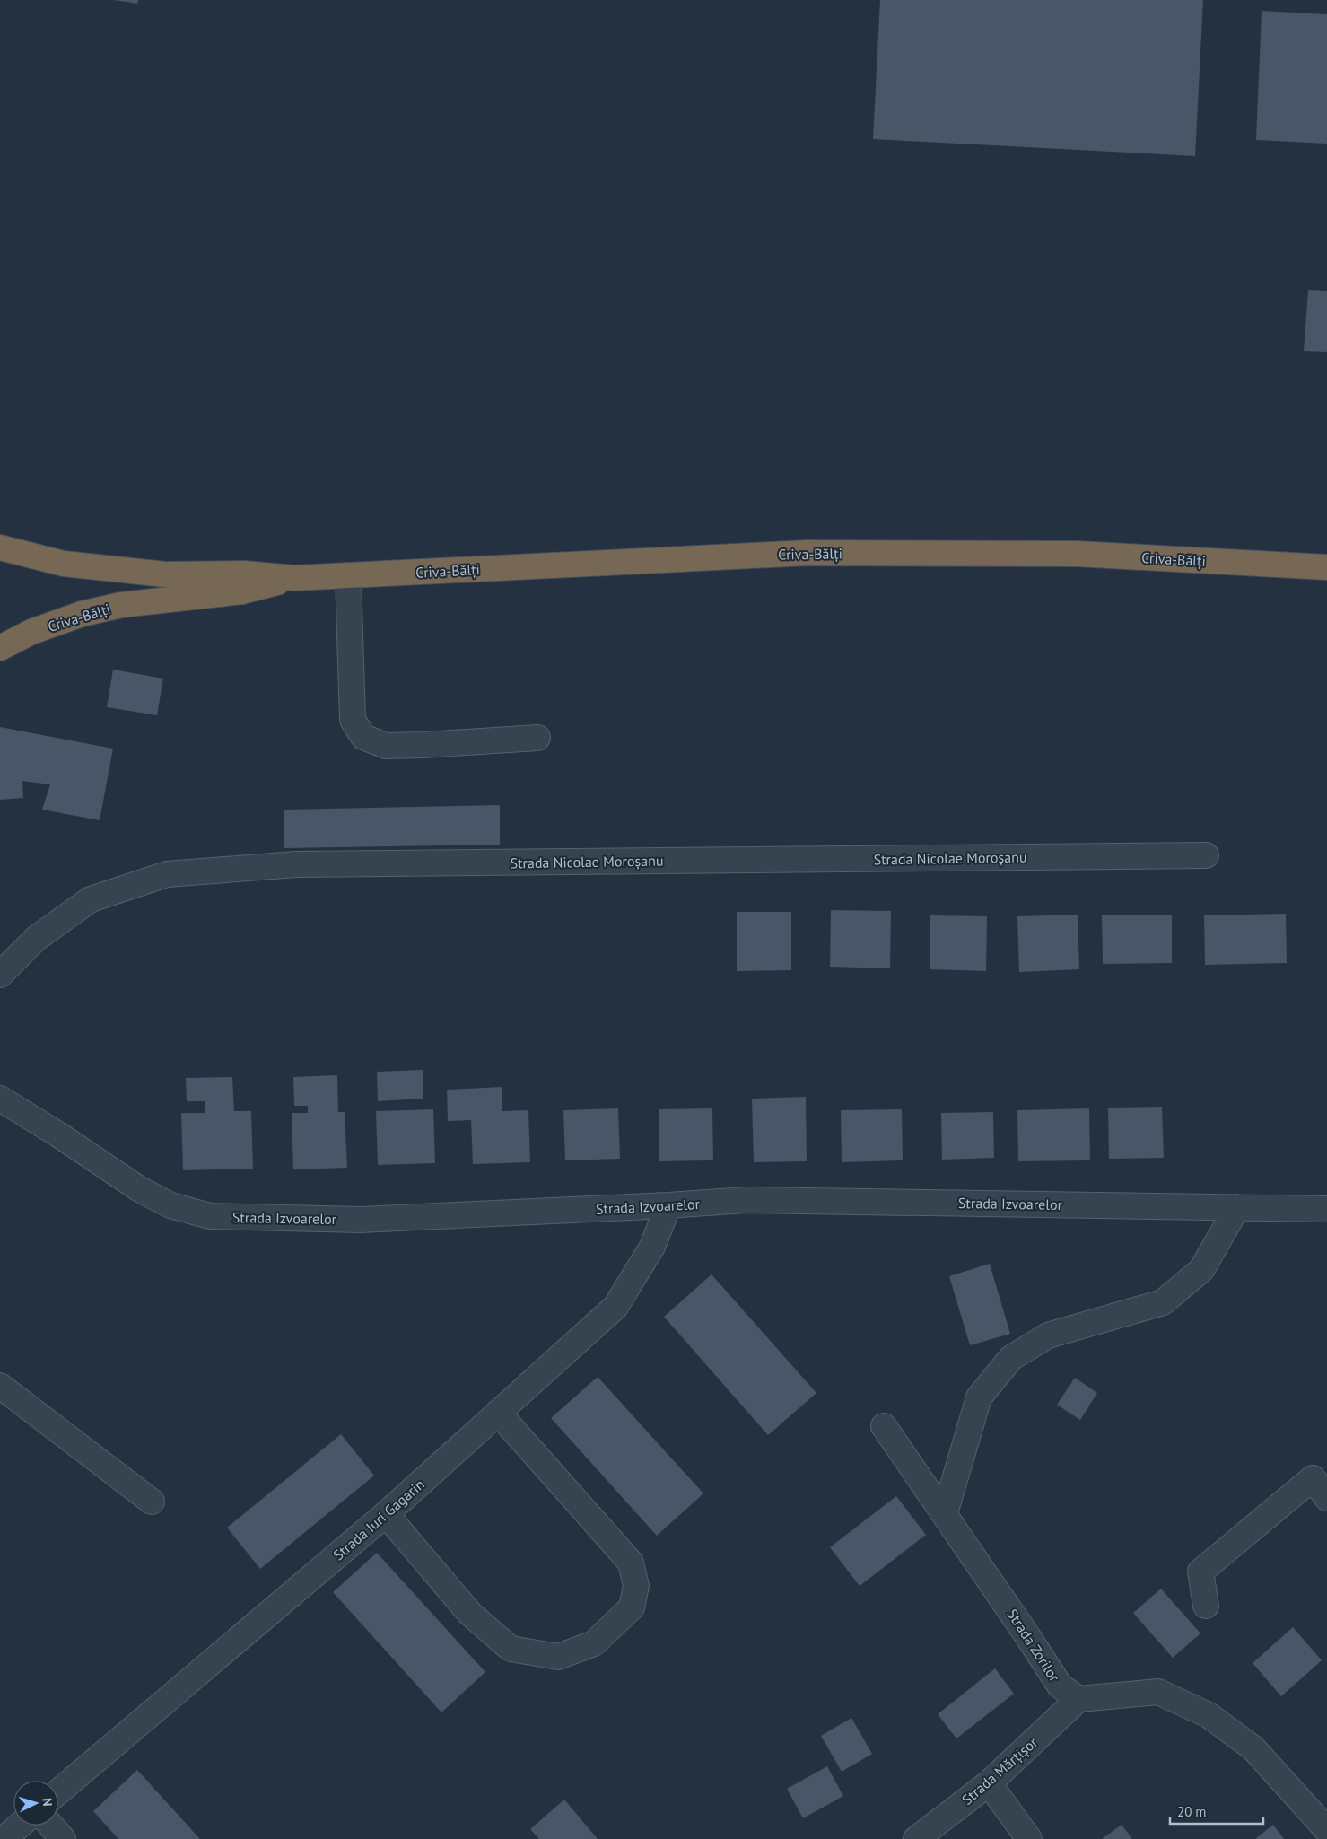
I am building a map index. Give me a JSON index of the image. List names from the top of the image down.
{
  "streets": {
    "highway": ["Criva-Bălți"],
    "street": [
      "Strada Nicolae Moroșanu",
      "Strada Izvoarelor",
      "Strada Iuri Gagarin",
      "Strada Zorilor",
      "Strada Mărțișor"
    ]
  },
  "crossings": [
    ["Strada Izvoarelor", "Strada Iuri Gagarin"],
    ["Strada Zorilor", "Strada Mărțișor"]
  ],
  "scale_bar": "20 m",
  "north": "right"
}
